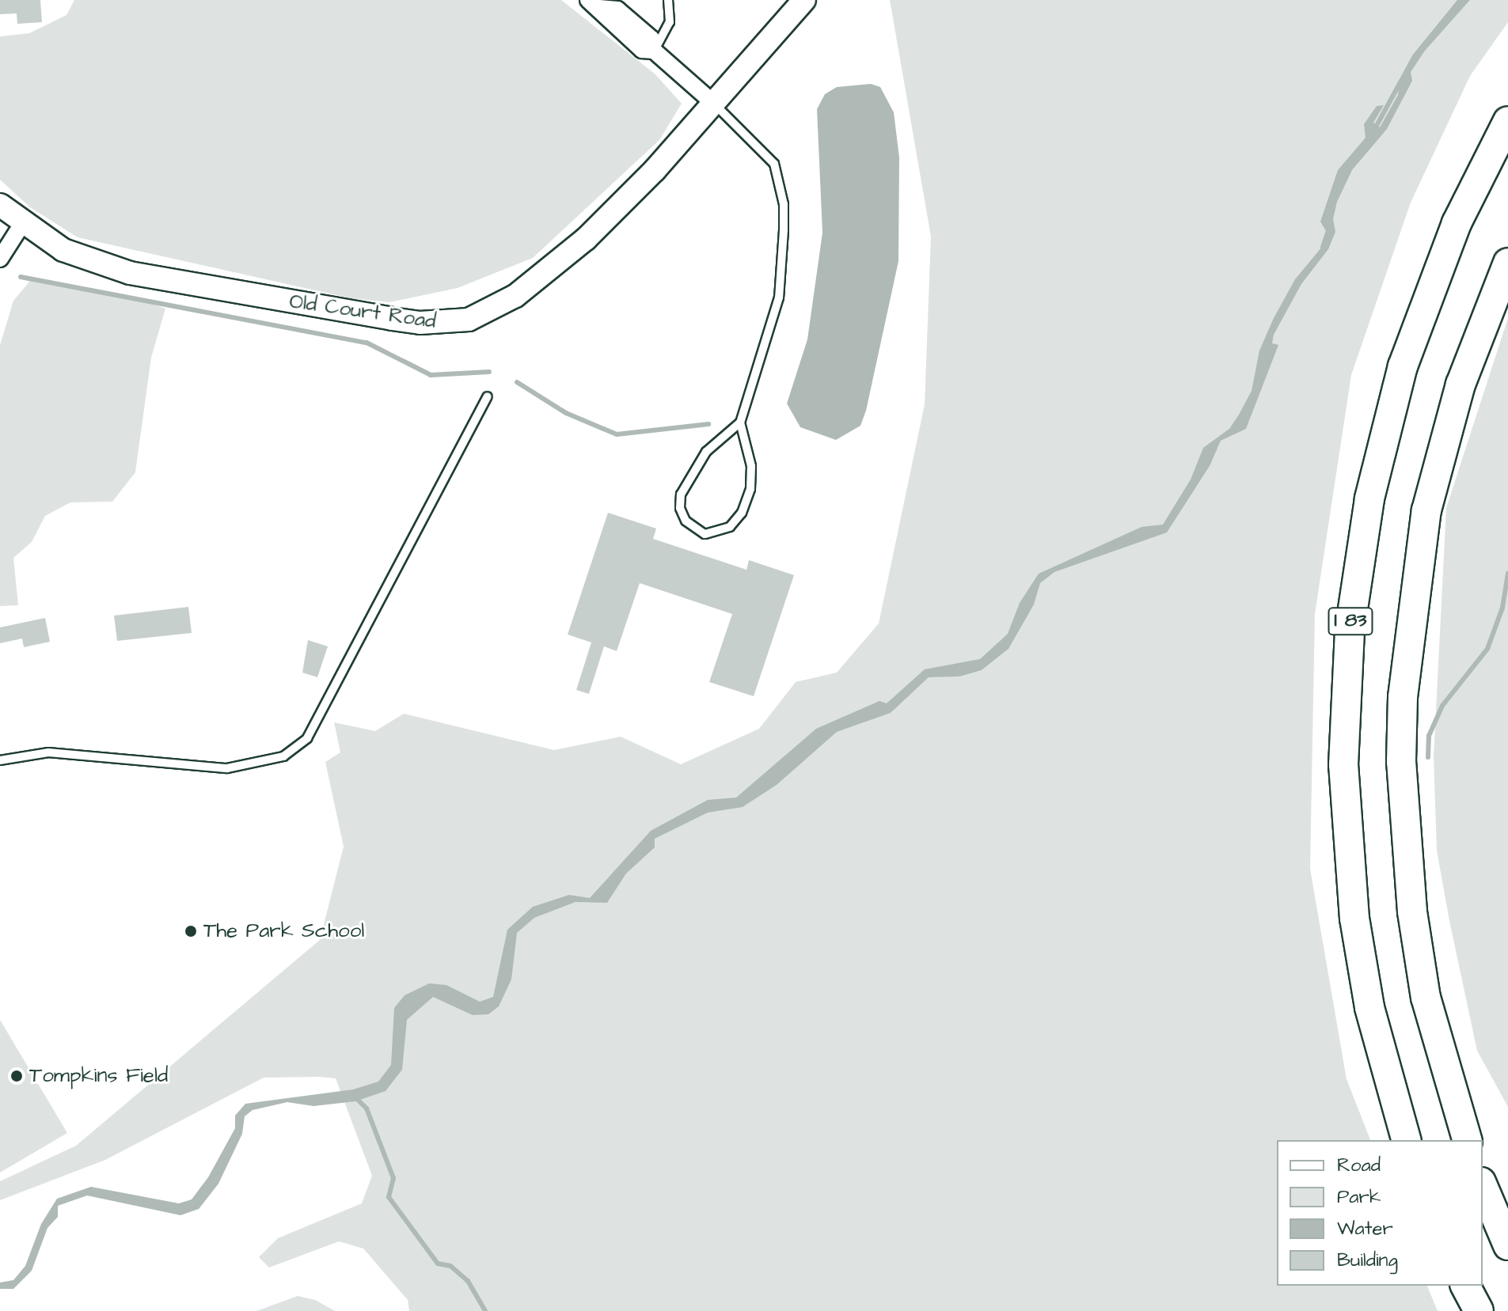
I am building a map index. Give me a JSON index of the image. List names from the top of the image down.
{
  "streets": {
    "highway": ["I 83"],
    "main road": ["Old Court Road"]
  },
  "places": ["The Park School", "Tompkins Field"],
  "legend": [
    "Road",
    "Park",
    "Water",
    "Building"
  ]
}
